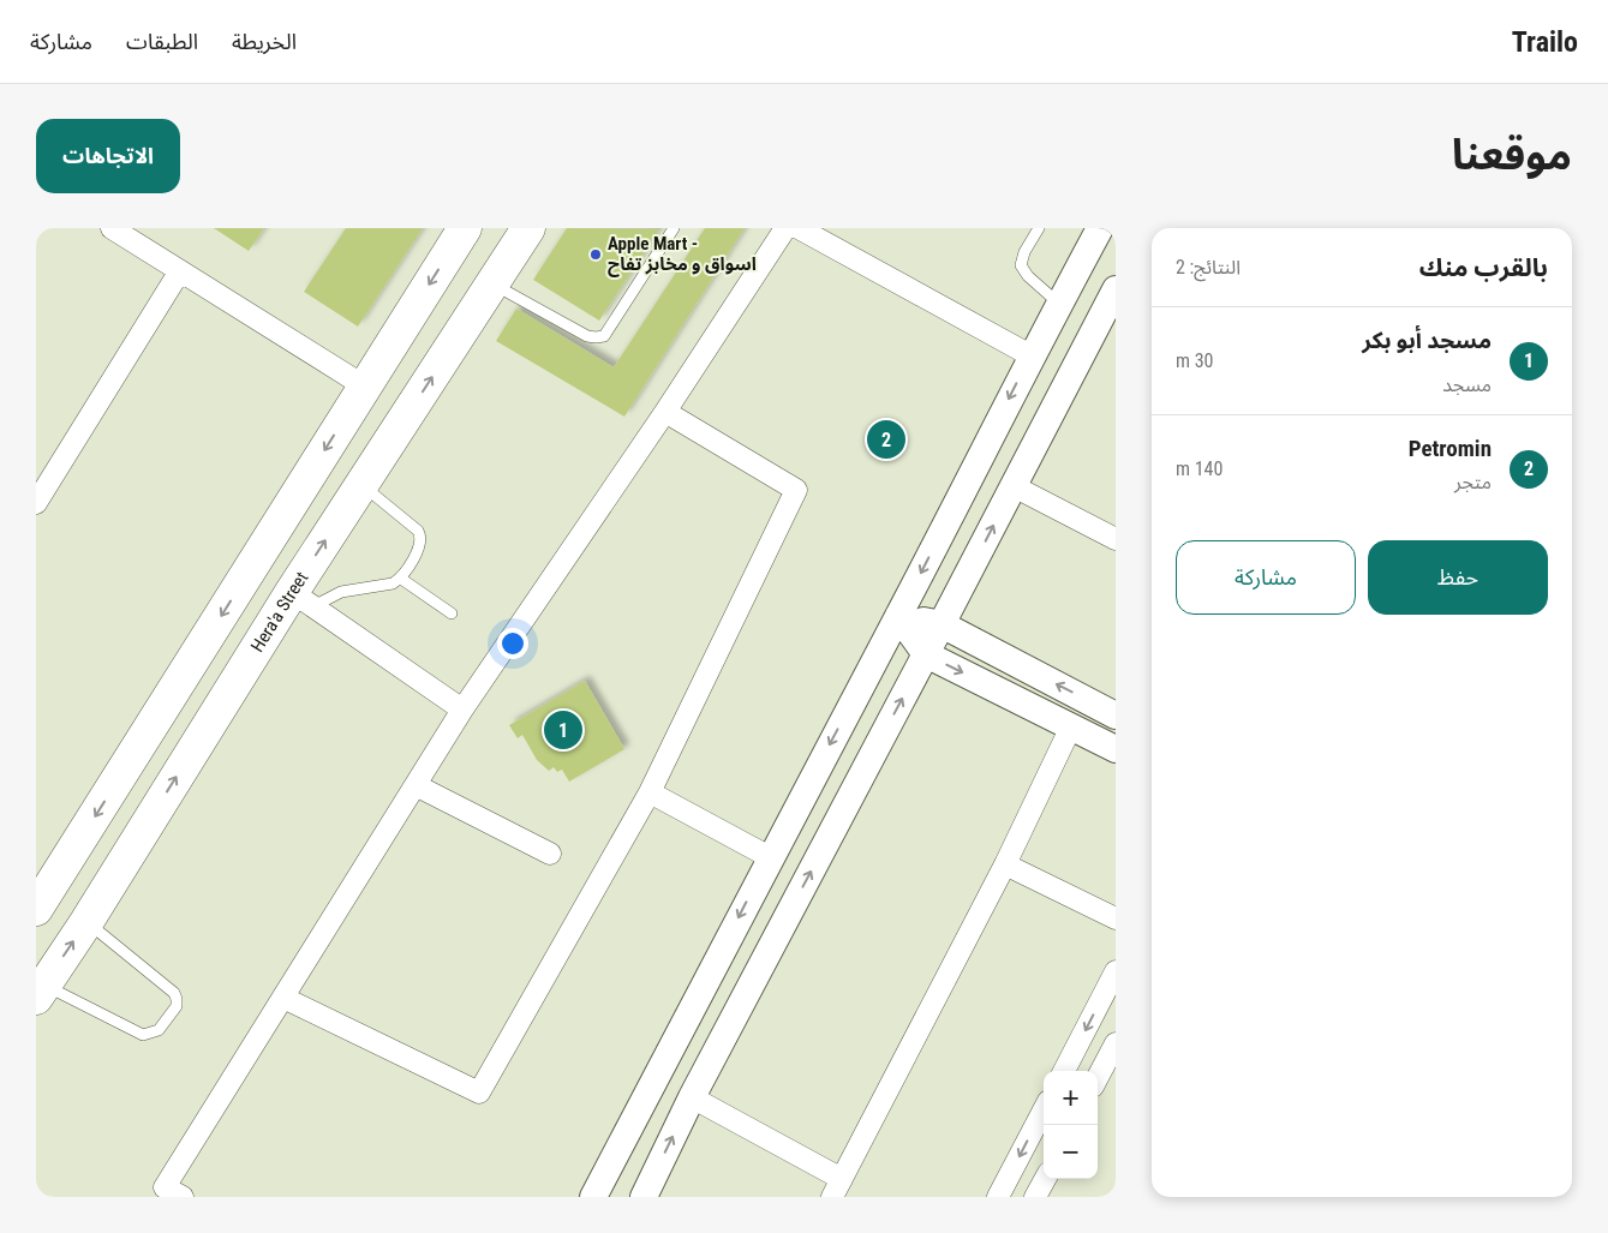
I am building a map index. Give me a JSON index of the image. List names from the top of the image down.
{
  "streets": {
    "main road": ["Hera'a Street"]
  },
  "places": ["Apple Mart - اسواق و مخابز تفاح"],
  "page": {
    "header": "Trailo",
    "nav": ["الخريطة", "الطبقات", "مشاركة"],
    "title": "موقعنا",
    "buttons": [
      "الاتجاهات",
      ["حفظ", "مشاركة"]
    ],
    "heading": ["بالقرب منك", "النتائج: 2"],
    "list": [
      {
        "mark": "1",
        "name": "مسجد أبو بكر",
        "note": "مسجد",
        "value": "30 m"
      },
      {
        "mark": "2",
        "name": "Petromin",
        "note": "متجر",
        "value": "140 m"
      }
    ],
    "pins": ["2", "1"],
    "map_buttons": ["+", "−"]
  }
}
